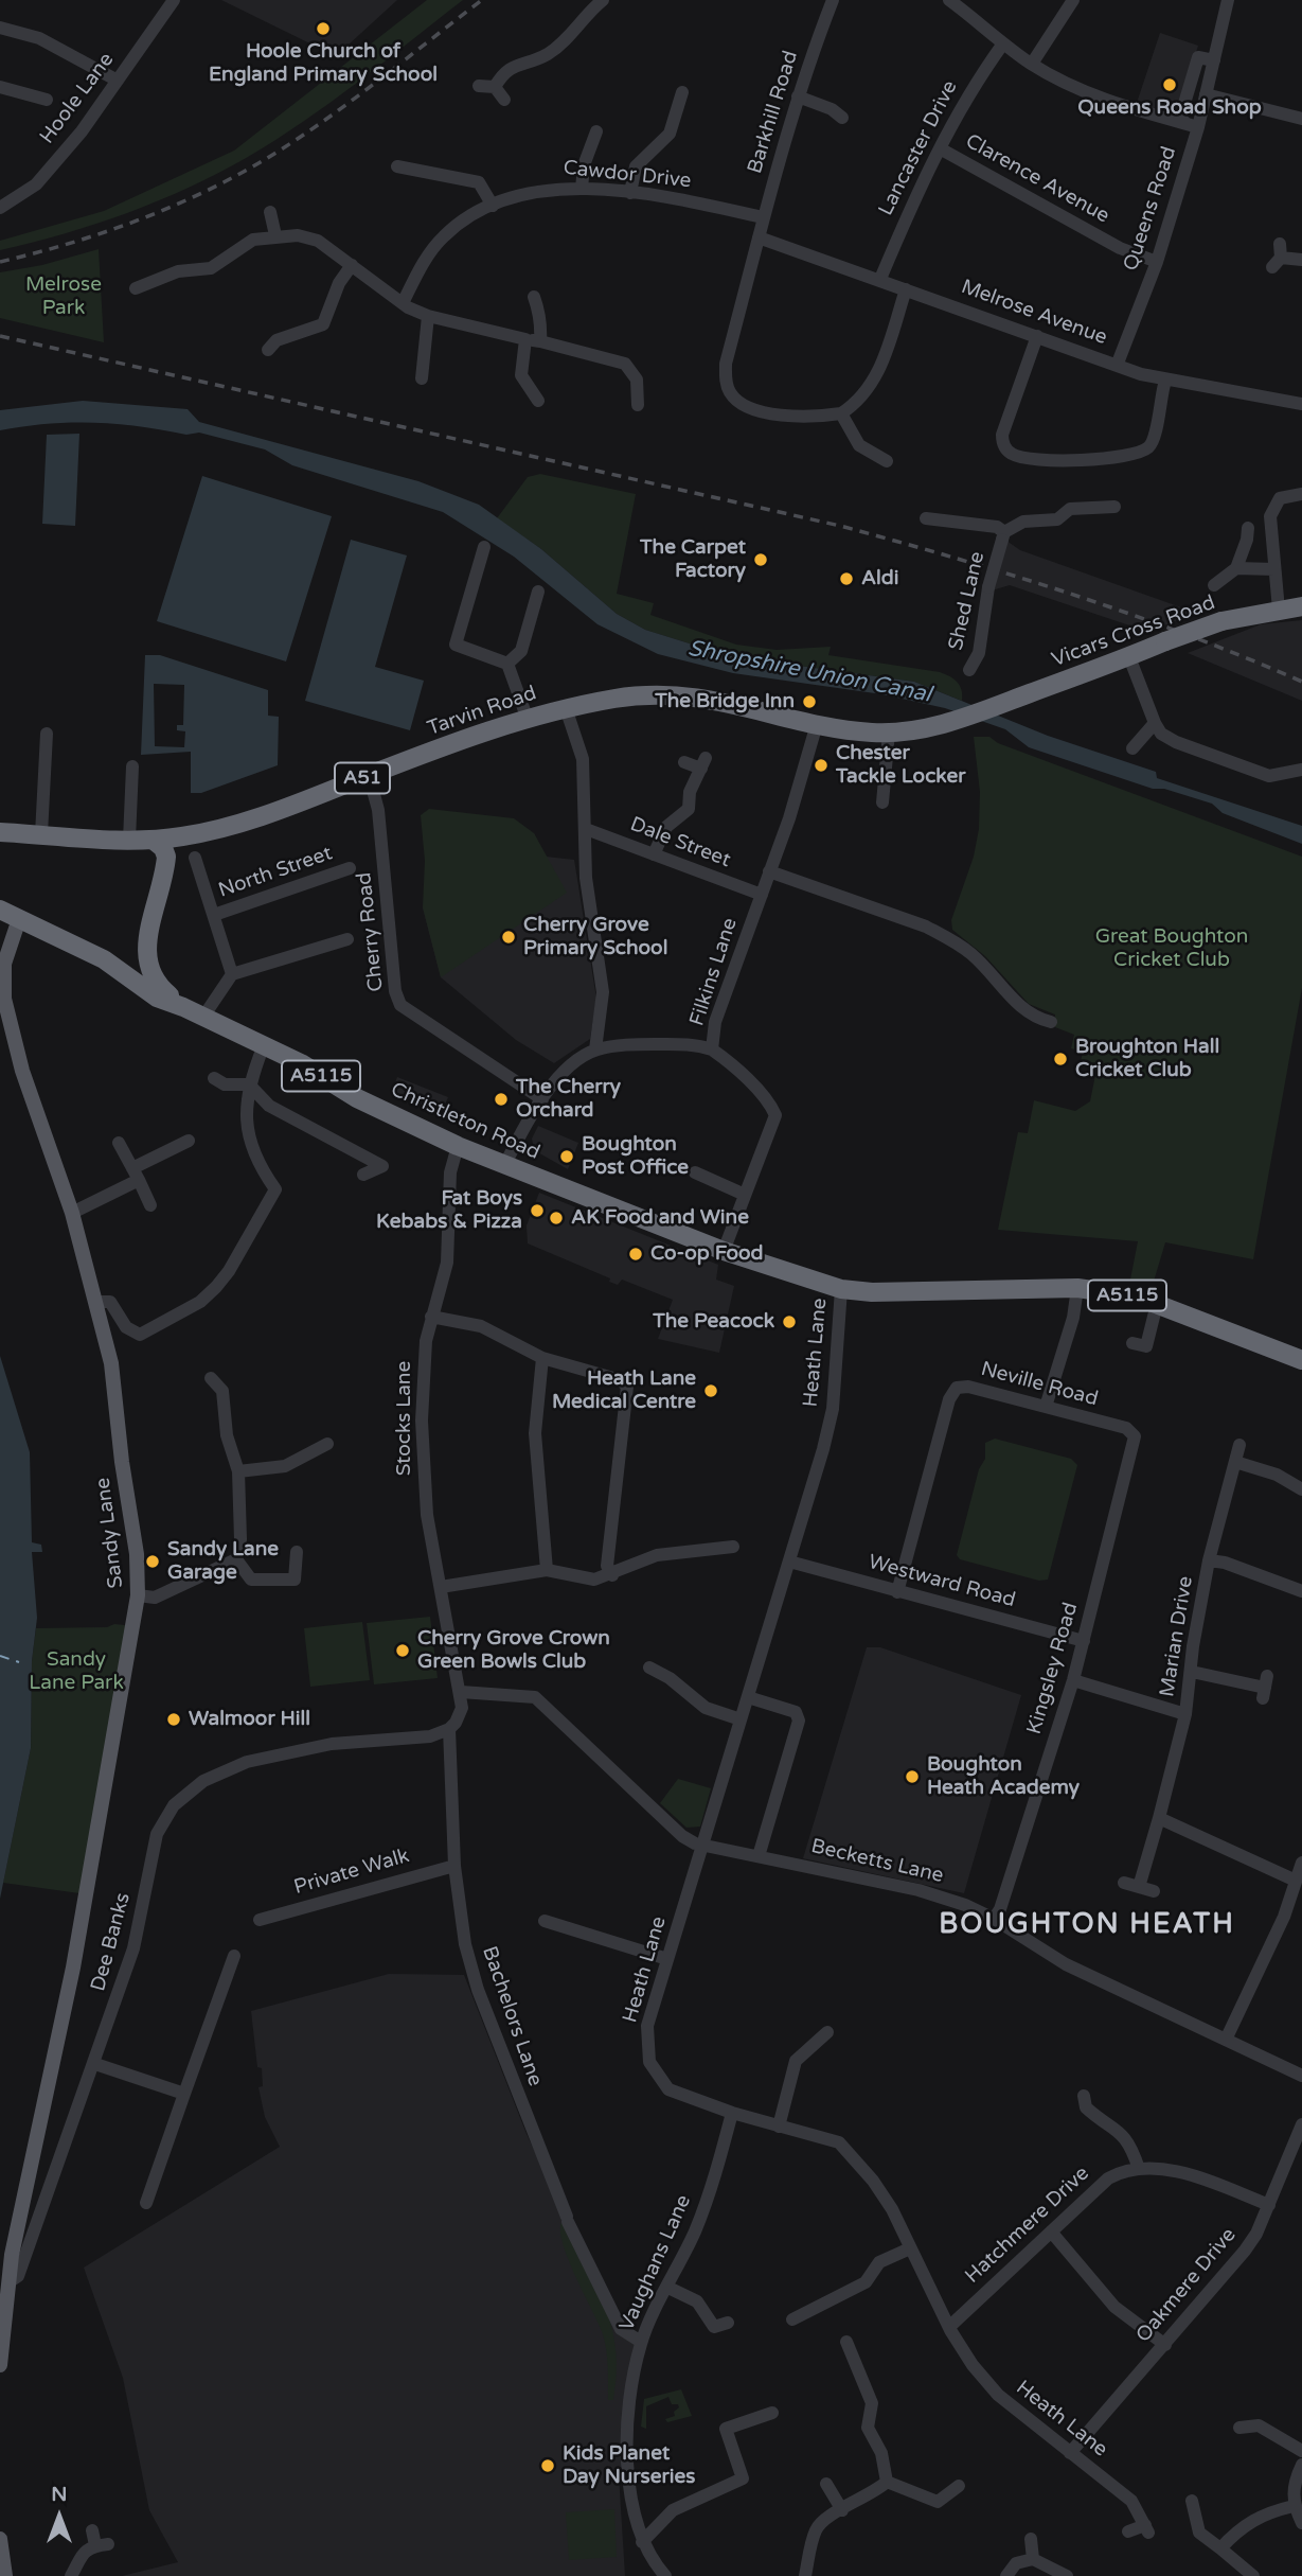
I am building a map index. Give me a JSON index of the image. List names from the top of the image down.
{
  "streets": {
    "highway": [
      "Vicars Cross Road",
      "Tarvin Road",
      "A51",
      "A5115",
      "Christleton Road"
    ],
    "main road": ["Sandy Lane", "Dee Banks"],
    "street": [
      "Hoole Lane",
      "Barkhill Road",
      "Lancaster Drive",
      "Cawdor Drive",
      "Clarence Avenue",
      "Queens Road",
      "Melrose Avenue",
      "Shed Lane",
      "Dale Street",
      "North Street",
      "Cherry Road",
      "Filkins Lane",
      "Heath Lane",
      "Neville Road",
      "Stocks Lane",
      "Westward Road",
      "Marian Drive",
      "Kingsley Road",
      "Becketts Lane",
      "Private Walk",
      "Bachelors Lane",
      "Hatchmere Drive",
      "Vaughans Lane",
      "Oakmere Drive"
    ]
  },
  "crossings": [
    ["Barkhill Road", "Cawdor Drive"],
    ["Barkhill Road", "Melrose Avenue"],
    ["Lancaster Drive", "Clarence Avenue"],
    ["Lancaster Drive", "Melrose Avenue"],
    ["Clarence Avenue", "Queens Road"],
    ["Queens Road", "Melrose Avenue"],
    ["Vicars Cross Road", "Tarvin Road"],
    ["Tarvin Road", "Cherry Road"],
    ["Tarvin Road", "Filkins Lane"],
    ["Dale Street", "Filkins Lane"],
    ["Filkins Lane", "Christleton Road"],
    ["A5115", "Christleton Road"],
    ["Christleton Road", "Heath Lane"],
    ["Christleton Road", "Stocks Lane"],
    ["Christleton Road", "Sandy Lane"],
    ["Heath Lane", "Westward Road"],
    ["Heath Lane", "Becketts Lane"],
    ["Heath Lane", "Hatchmere Drive"],
    ["Heath Lane", "Vaughans Lane"],
    ["Heath Lane", "Oakmere Drive"],
    ["Neville Road", "Westward Road"],
    ["Neville Road", "Kingsley Road"],
    ["Stocks Lane", "Becketts Lane"],
    ["Stocks Lane", "Bachelors Lane"],
    ["Sandy Lane", "Dee Banks"],
    ["Westward Road", "Kingsley Road"],
    ["Kingsley Road", "Becketts Lane"],
    ["Becketts Lane", "Bachelors Lane"],
    ["Private Walk", "Bachelors Lane"],
    ["Dee Banks", "Bachelors Lane"],
    ["Bachelors Lane", "Vaughans Lane"],
    ["Hatchmere Drive", "Oakmere Drive"]
  ],
  "districts": ["BOUGHTON HEATH"],
  "water": ["Shropshire Union Canal"],
  "parks": ["Melrose Park", "Great Boughton Cricket Club", "Sandy Lane Park"],
  "places": [
    "Hoole Church of England Primary School",
    "Queens Road Shop",
    "The Carpet Factory",
    "Aldi",
    "The Bridge Inn",
    "Chester Tackle Locker",
    "Cherry Grove Primary School",
    "Broughton Hall Cricket Club",
    "The Cherry Orchard",
    "Boughton Post Office",
    "Fat Boys Kebabs & Pizza",
    "AK Food and Wine",
    "Co-op Food",
    "The Peacock",
    "Heath Lane Medical Centre",
    "Sandy Lane Garage",
    "Cherry Grove Crown Green Bowls Club",
    "Walmoor Hill",
    "Boughton Heath Academy",
    "Kids Planet Day Nurseries"
  ],
  "north": "top"
}
